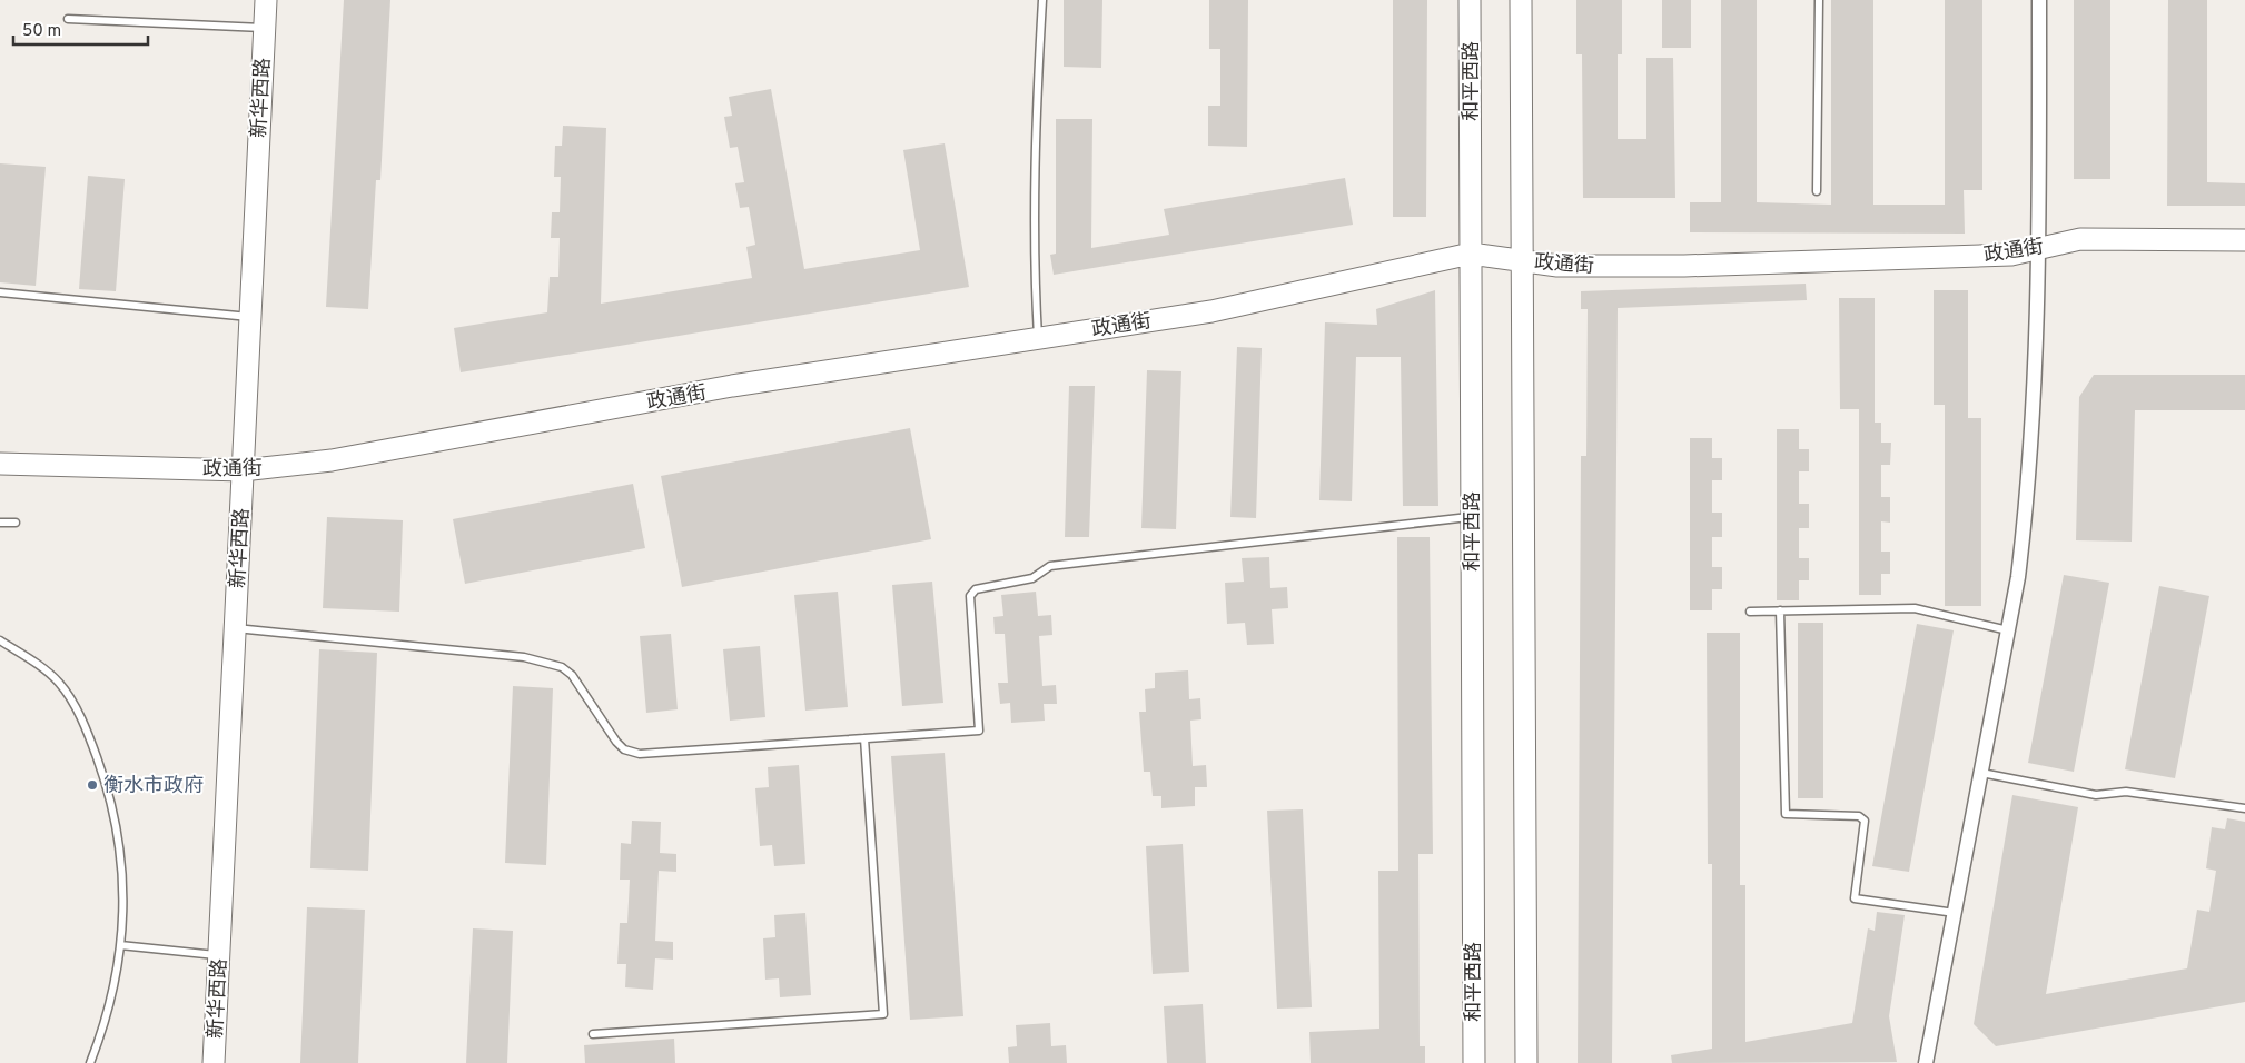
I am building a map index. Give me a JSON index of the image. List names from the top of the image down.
{
  "streets": {
    "street": ["和平西路", "新华西路", "政通街"]
  },
  "crossings": [
    ["和平西路", "政通街"],
    ["新华西路", "政通街"]
  ],
  "places": ["衡水市政府"],
  "scale_bar": "50 m"
}
